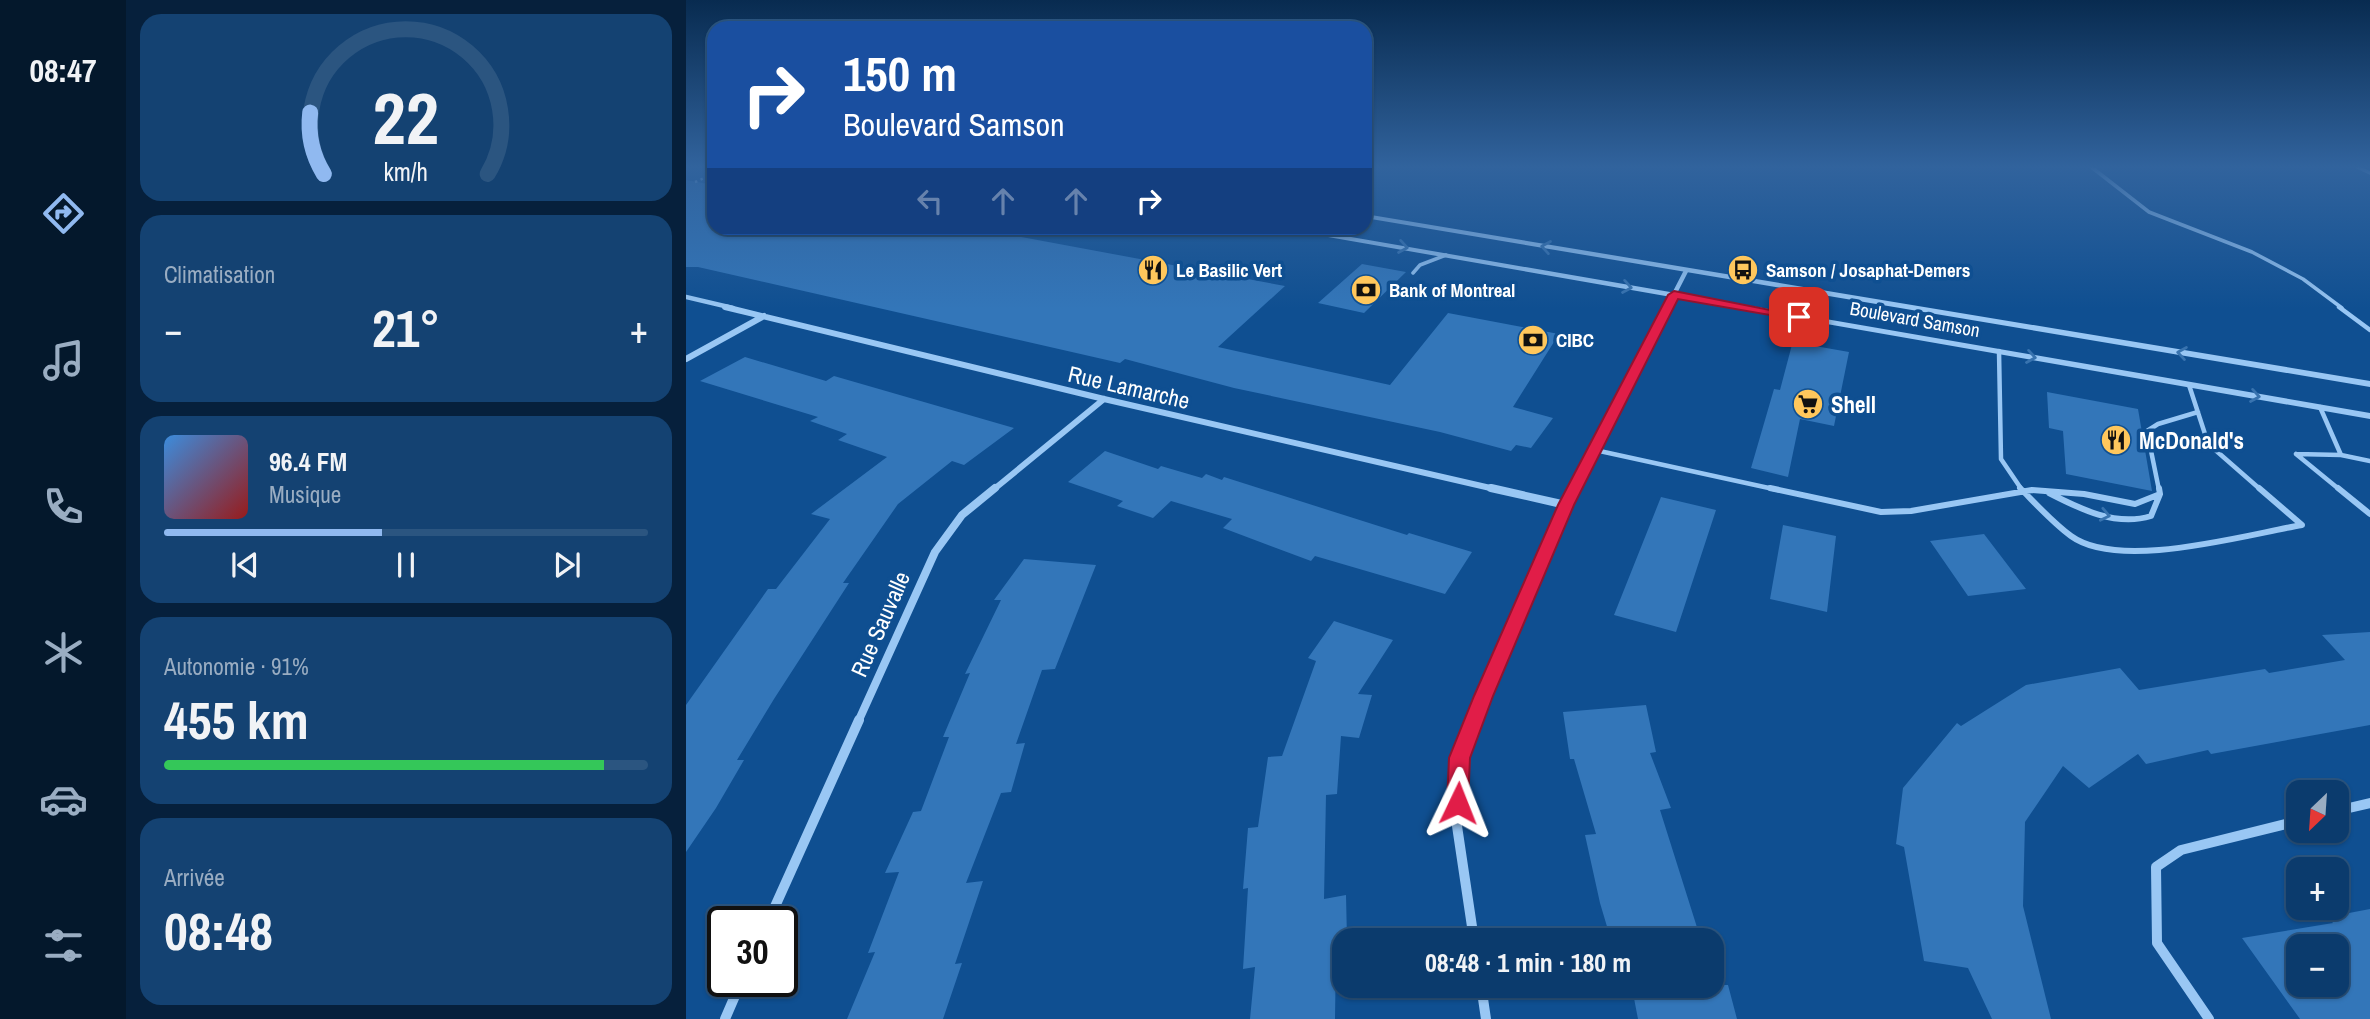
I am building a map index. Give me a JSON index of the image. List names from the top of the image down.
{
  "streets": {
    "street": ["Boulevard Samson", "Rue Lamarche", "Rue Sauvalle"]
  },
  "crossings": [
    ["Rue Lamarche", "Rue Sauvalle"]
  ],
  "places": {
    "restaurant": ["Le Basilic Vert", "McDonald's"],
    "bus stop": ["Samson / Josaphat-Demers"],
    "bank": ["Bank of Montreal", "CIBC"],
    "supermarket": ["Shell"]
  },
  "north": "bottom left",
  "page": {
    "tabs": "08:47",
    "turn": ["150 m", "Boulevard Samson"],
    "tile": [
      "Climatisation",
      ["Autonomie · 91%", "455 km"],
      ["Arrivée", "08:48"]
    ],
    "heat": ["−", "21°", "+"],
    "song": ["96.4 FM", "Musique"],
    "map_buttons": ["+", "−"],
    "limit": "30",
    "trip": "08:48 · 1 min · 180 m",
    "gauge": ["22", "km/h"]
  }
}
